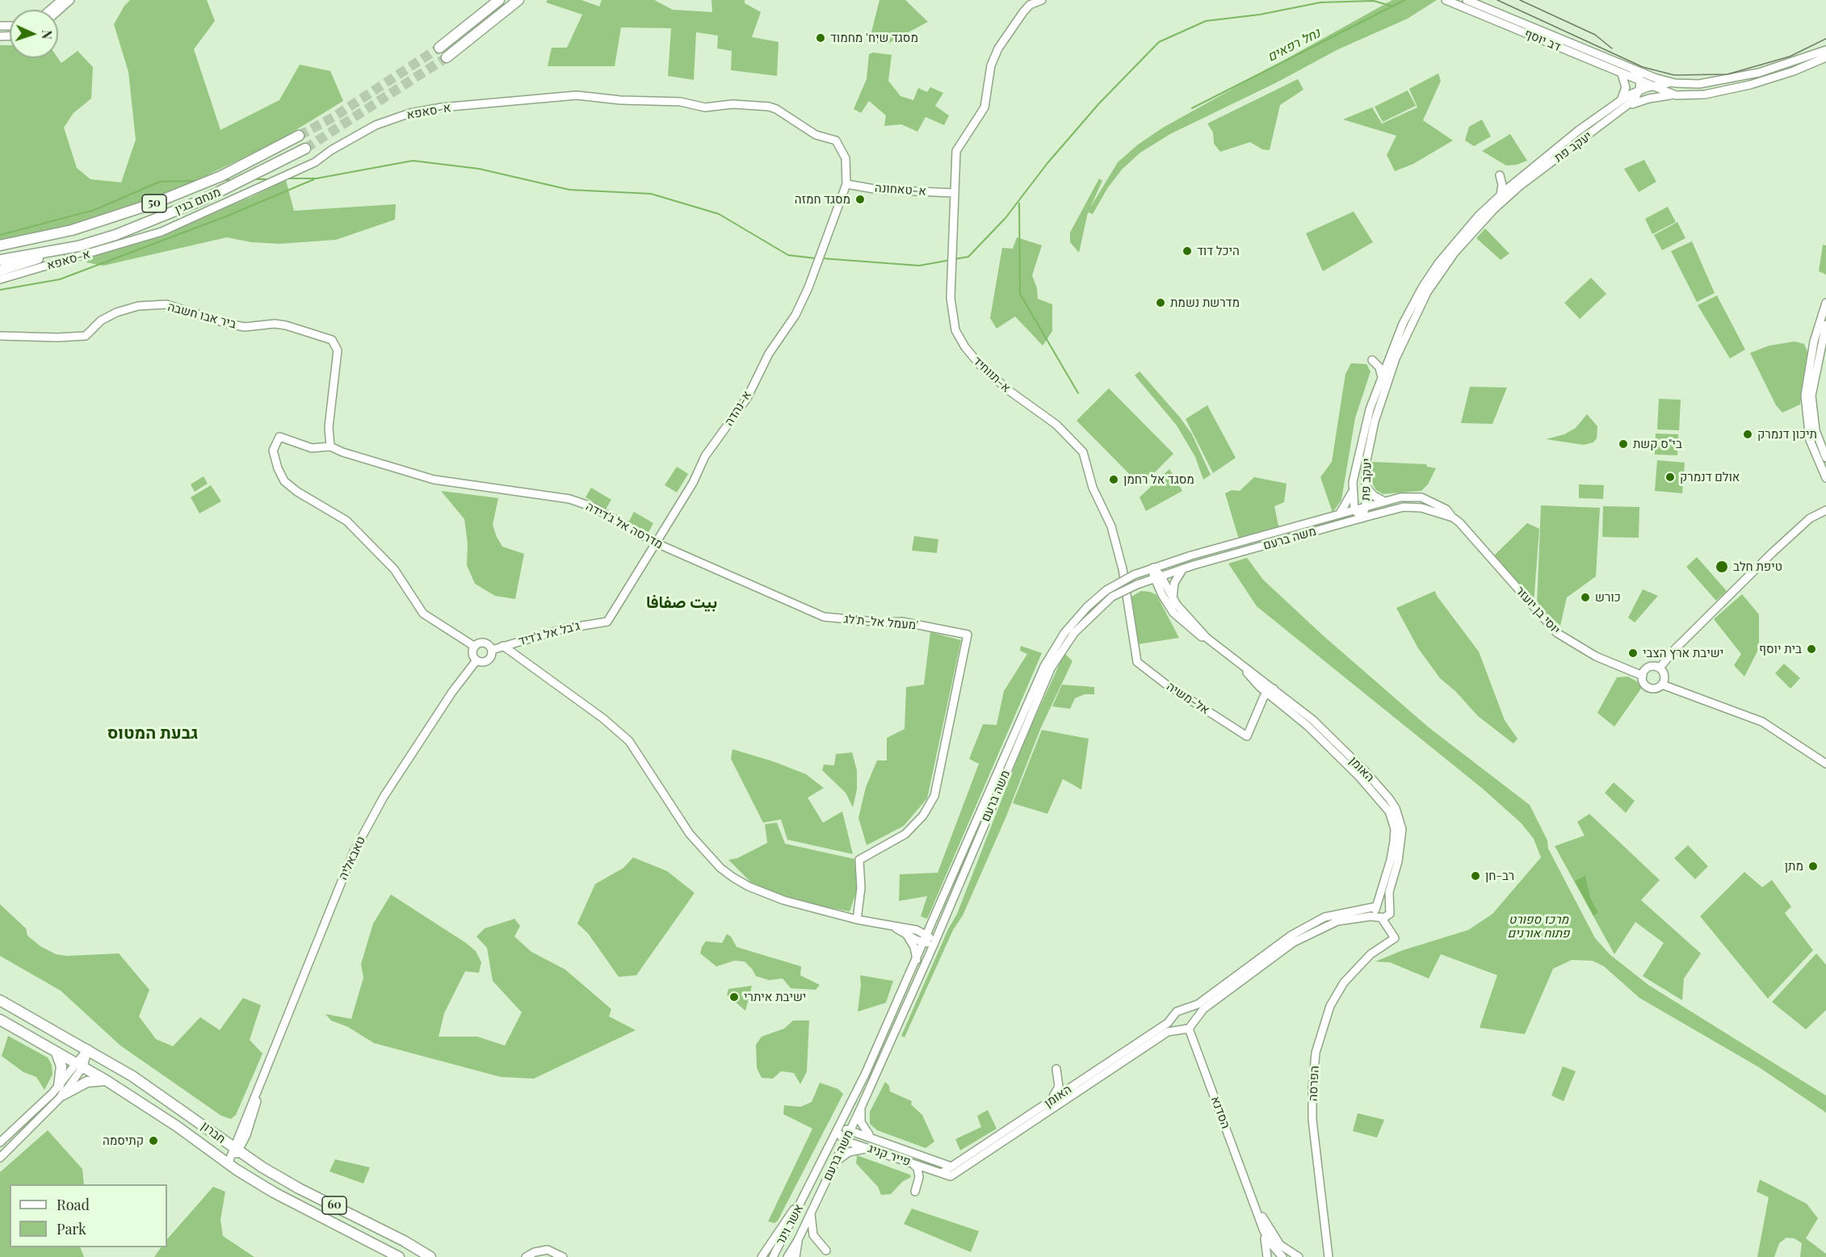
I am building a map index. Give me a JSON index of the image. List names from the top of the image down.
{
  "streets": {
    "highway": [
      "מנחם בגין",
      "50",
      "חברון",
      "60"
    ],
    "street": [
      "דב יוסף",
      "א-סאפא",
      "יעקב פת",
      "א-טאחונה",
      "ביר אבו חשבה",
      "א-תווחיד",
      "א-נהדה",
      "מדרסה אל ג'דידה",
      "משה ברעם",
      "יוסי בן יועזר",
      "מעמל אל-ת'לג'",
      "ג'בל אל ג'דיד",
      "אל-משיה",
      "האומן",
      "טאבאליה",
      "הפרסה",
      "הסדנא",
      "פייר קניג",
      "אשר וינר"
    ]
  },
  "crossings": [
    ["דב יוסף", "יעקב פת"],
    ["א-סאפא", "א-טאחונה"],
    ["א-סאפא", "א-נהדה"],
    ["יעקב פת", "משה ברעם"],
    ["יעקב פת", "יוסי בן יועזר"],
    ["א-טאחונה", "א-תווחיד"],
    ["א-טאחונה", "א-נהדה"],
    ["ביר אבו חשבה", "מדרסה אל ג'דידה"],
    ["א-תווחיד", "אל-משיה"],
    ["א-נהדה", "מדרסה אל ג'דידה"],
    ["א-נהדה", "ג'בל אל ג'דיד"],
    ["מדרסה אל ג'דידה", "מעמל אל-ת'לג'"],
    ["משה ברעם", "יוסי בן יועזר"],
    ["משה ברעם", "האומן"],
    ["משה ברעם", "פייר קניג"],
    ["משה ברעם", "אשר וינר"],
    ["ג'בל אל ג'דיד", "טאבאליה"],
    ["אל-משיה", "האומן"],
    ["האומן", "הסדנא"],
    ["האומן", "פייר קניג"],
    ["טאבאליה", "חברון"],
    ["חברון", "60"]
  ],
  "districts": ["بيت صفافا", "גבעת המטוס"],
  "water": ["נחל רפאים"],
  "parks": ["מרכז ספורט פתוח אורנים"],
  "places": [
    "מסגד שיח' מחמוד",
    "מסגד חמזה",
    "היכל דוד",
    "מדרשת נשמת",
    "תיכון דנמרק",
    "בי\"ס קשת",
    "אולם דנמרק",
    "מסגד אל רחמן",
    "טיפת חלב",
    "כורש",
    "בית יוסף",
    "ישיבת ארץ הצבי",
    "מתן",
    "רב-חן",
    "ישיבת איתרי",
    "קתיסמה"
  ],
  "legend": ["Road", "Park"],
  "north": "right"
}
